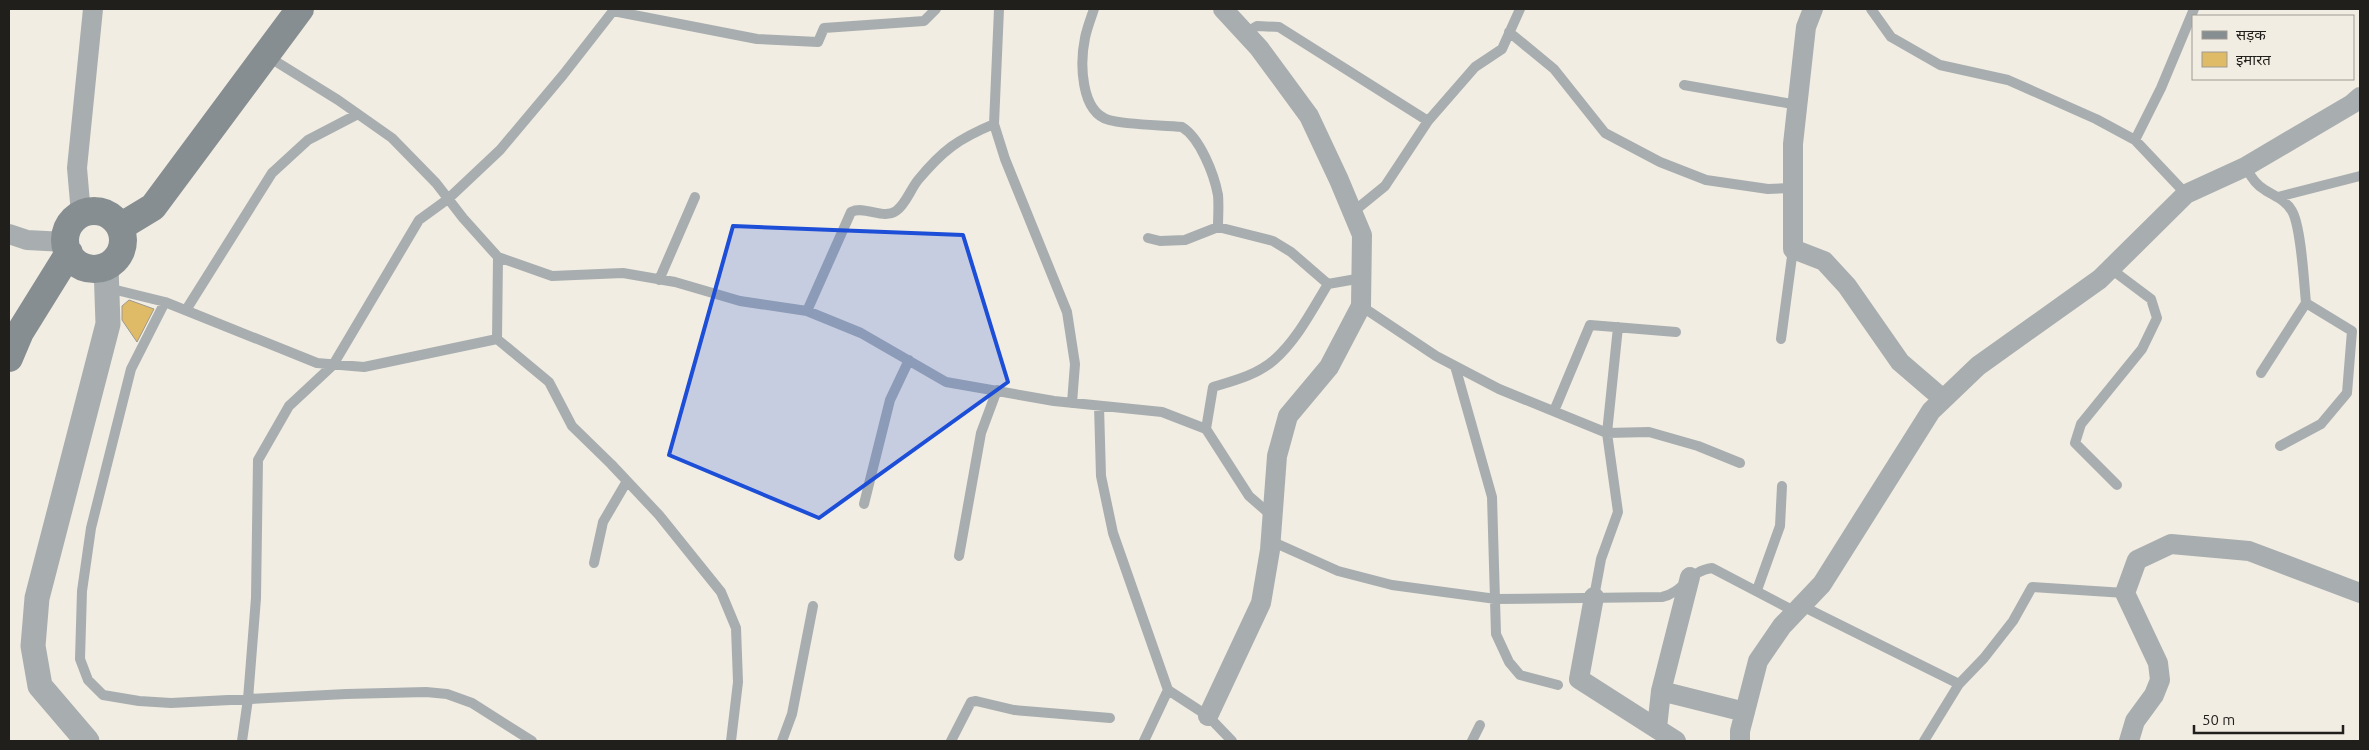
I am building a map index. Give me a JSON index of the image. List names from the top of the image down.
{
  "legend": ["सड़क", "इमारत"],
  "scale_bar": "50 m"
}
